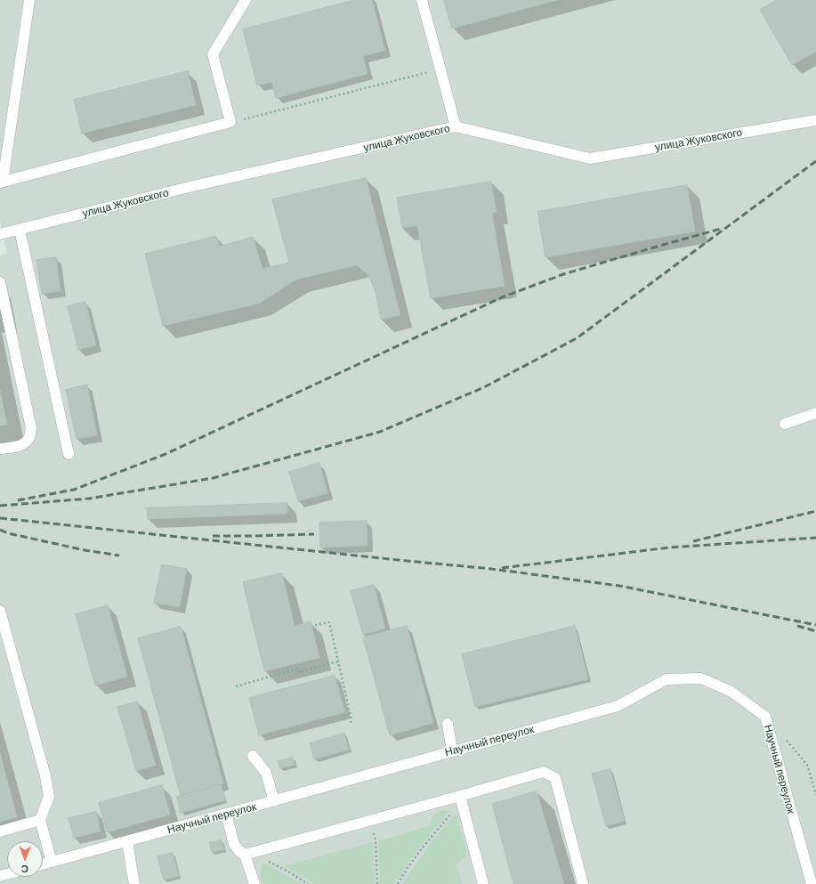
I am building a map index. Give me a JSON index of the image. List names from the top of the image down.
{
  "streets": {
    "street": ["улица Жуковского", "Научный переулок"]
  },
  "north": "bottom"
}
